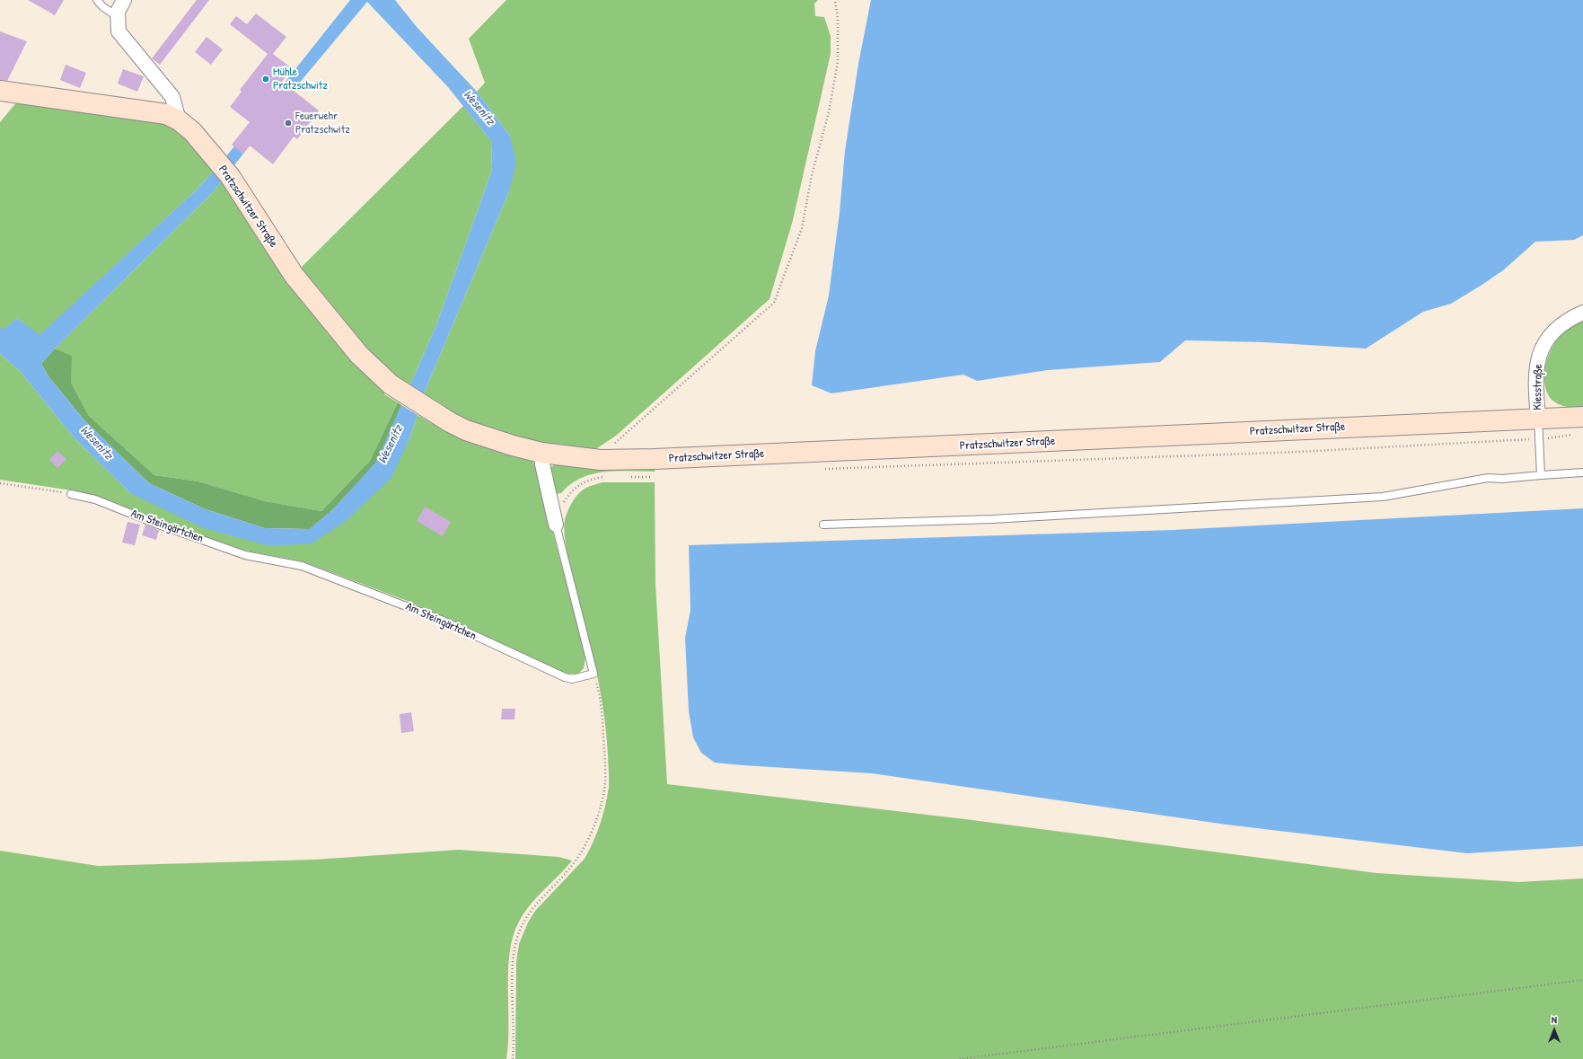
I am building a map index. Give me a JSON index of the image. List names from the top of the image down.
{
  "streets": {
    "street": ["Pratzschwitzer Straße", "Kiesstraße"],
    "lane": ["Am Steingärtchen"]
  },
  "crossings": [
    ["Pratzschwitzer Straße", "Kiesstraße"]
  ],
  "water": ["Wesenitz"],
  "places": ["Mühle Pratzschwitz", "Feuerwehr Pratzschwitz"],
  "north": "top"
}
